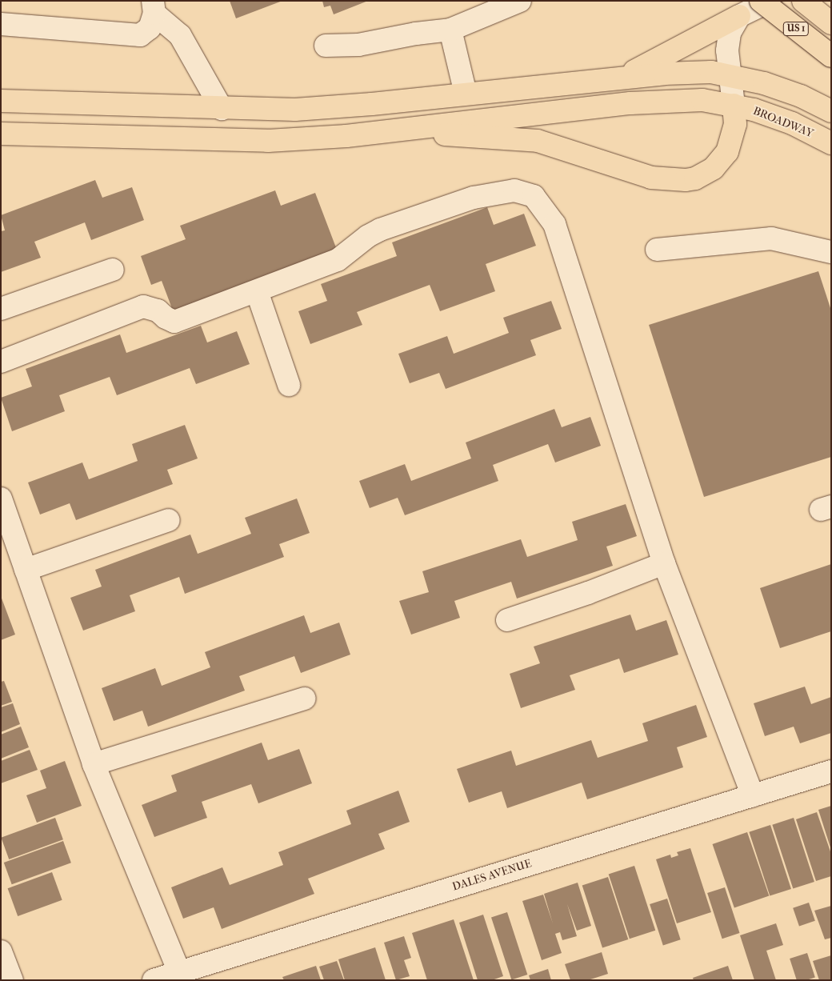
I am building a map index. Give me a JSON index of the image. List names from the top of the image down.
{
  "streets": {
    "highway": ["US 1", "BROADWAY"],
    "street": ["DALES AVENUE"]
  }
}
